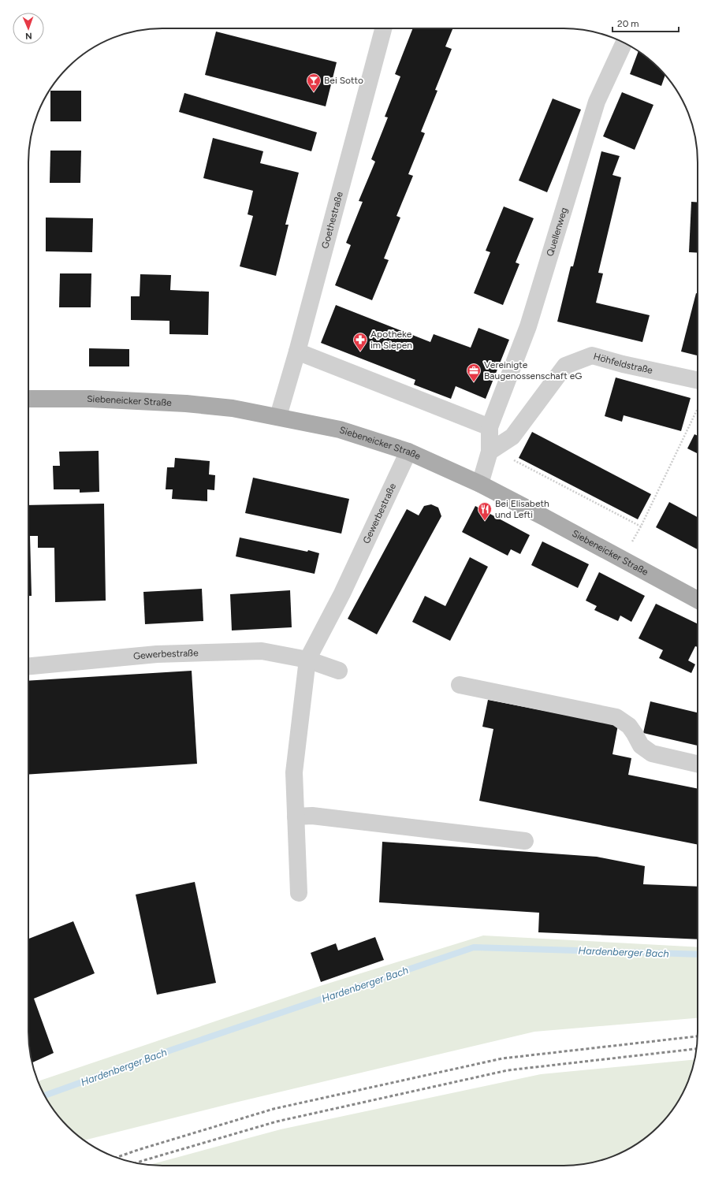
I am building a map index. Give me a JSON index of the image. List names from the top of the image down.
{
  "streets": {
    "main road": ["Siebeneicker Straße"],
    "street": [
      "Goethestraße",
      "Quellenweg",
      "Höhfeldstraße",
      "Gewerbestraße"
    ]
  },
  "crossings": [
    ["Goethestraße", "Siebeneicker Straße"],
    ["Siebeneicker Straße", "Gewerbestraße"]
  ],
  "water": ["Hardenberger Bach"],
  "places": {
    "bar": ["Bei Sotto"],
    "pharmacy": ["Apotheke im Siepen"],
    "office": ["Vereinigte Baugenossenschaft eG"],
    "restaurant": ["Bei Elisabeth und Lefti"]
  },
  "scale_bar": "20 m",
  "north": "bottom"
}
